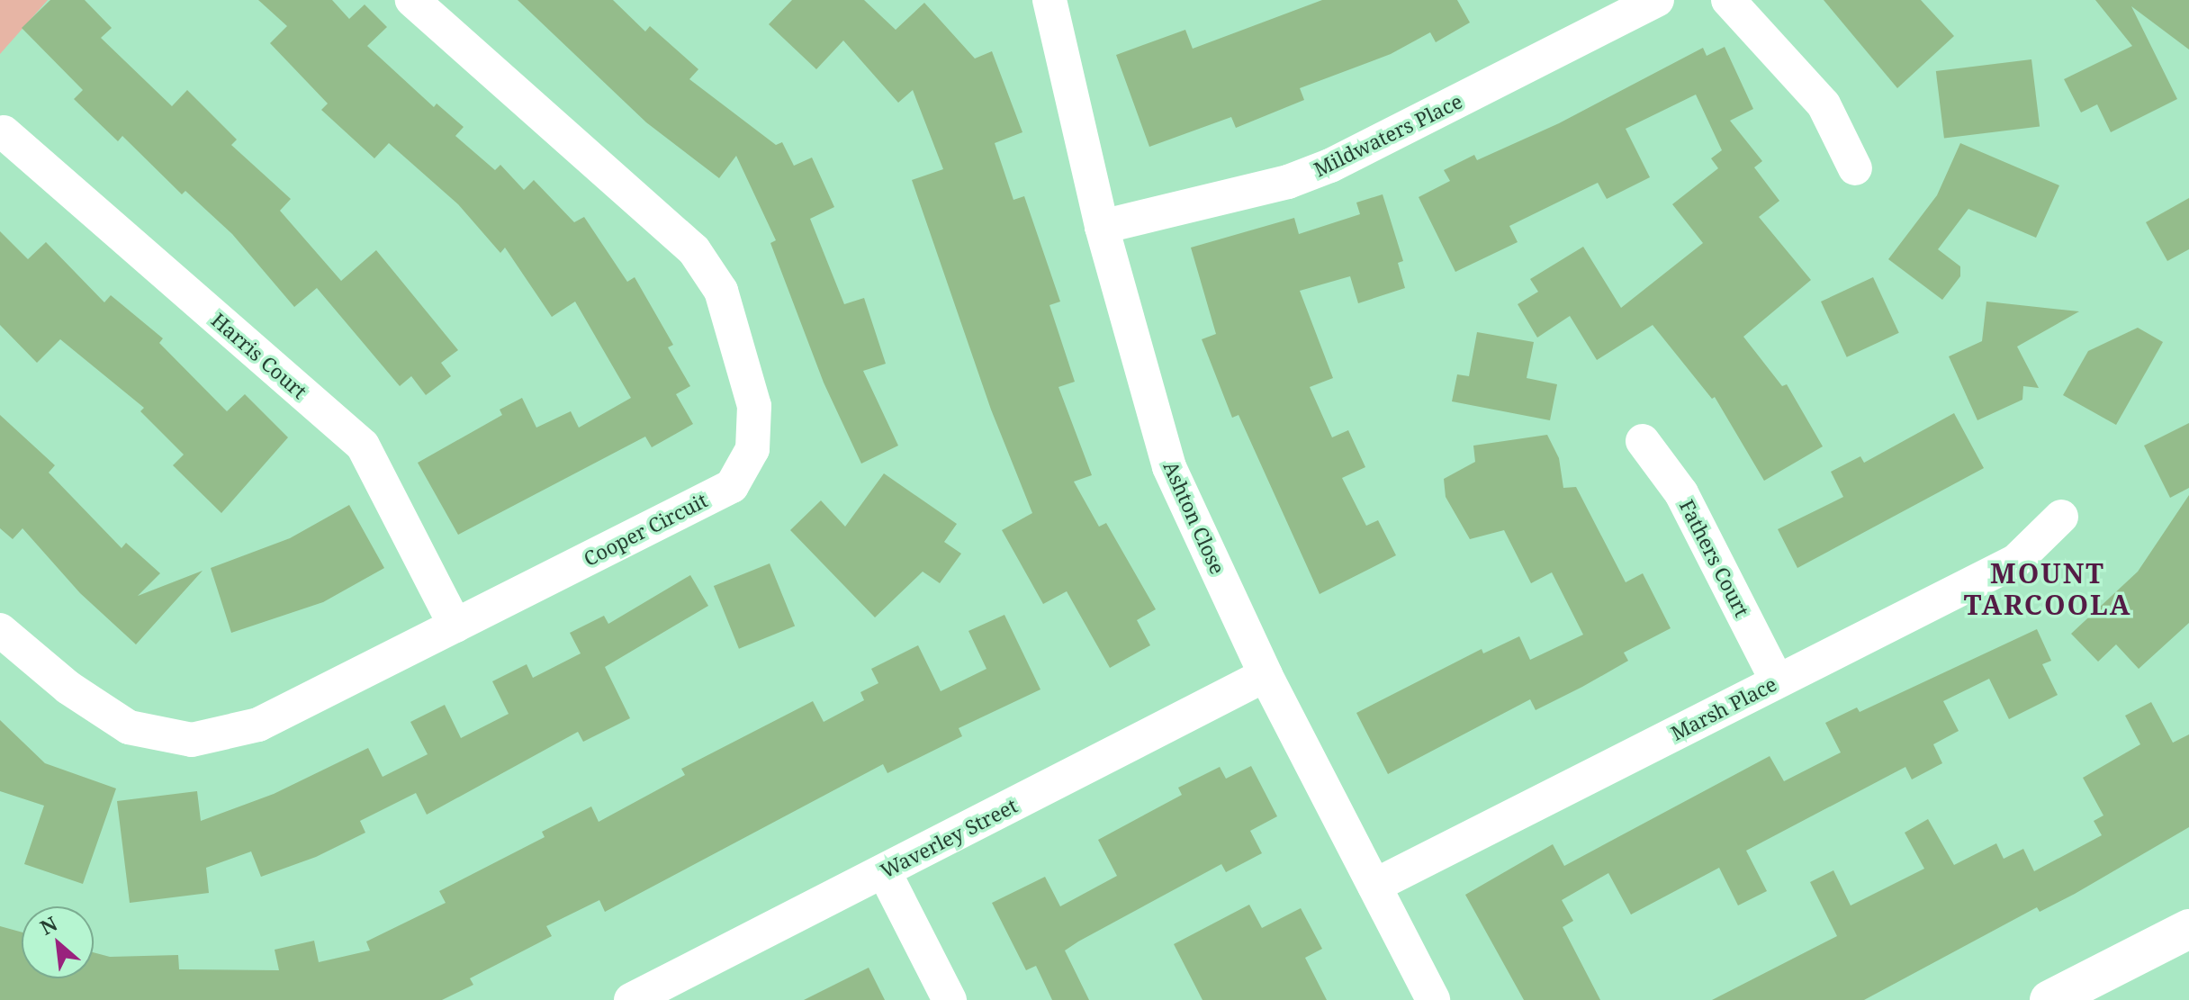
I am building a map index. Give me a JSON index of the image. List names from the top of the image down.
{
  "streets": {
    "street": [
      "Mildwaters Place",
      "Harris Court",
      "Ashton Close",
      "Cooper Circuit",
      "Fathers Court",
      "Marsh Place",
      "Waverley Street"
    ]
  },
  "crossings": [
    ["Mildwaters Place", "Ashton Close"],
    ["Harris Court", "Cooper Circuit"],
    ["Ashton Close", "Marsh Place"],
    ["Ashton Close", "Waverley Street"],
    ["Fathers Court", "Marsh Place"]
  ],
  "districts": ["MOUNT TARCOOLA"],
  "north": "top left"
}
